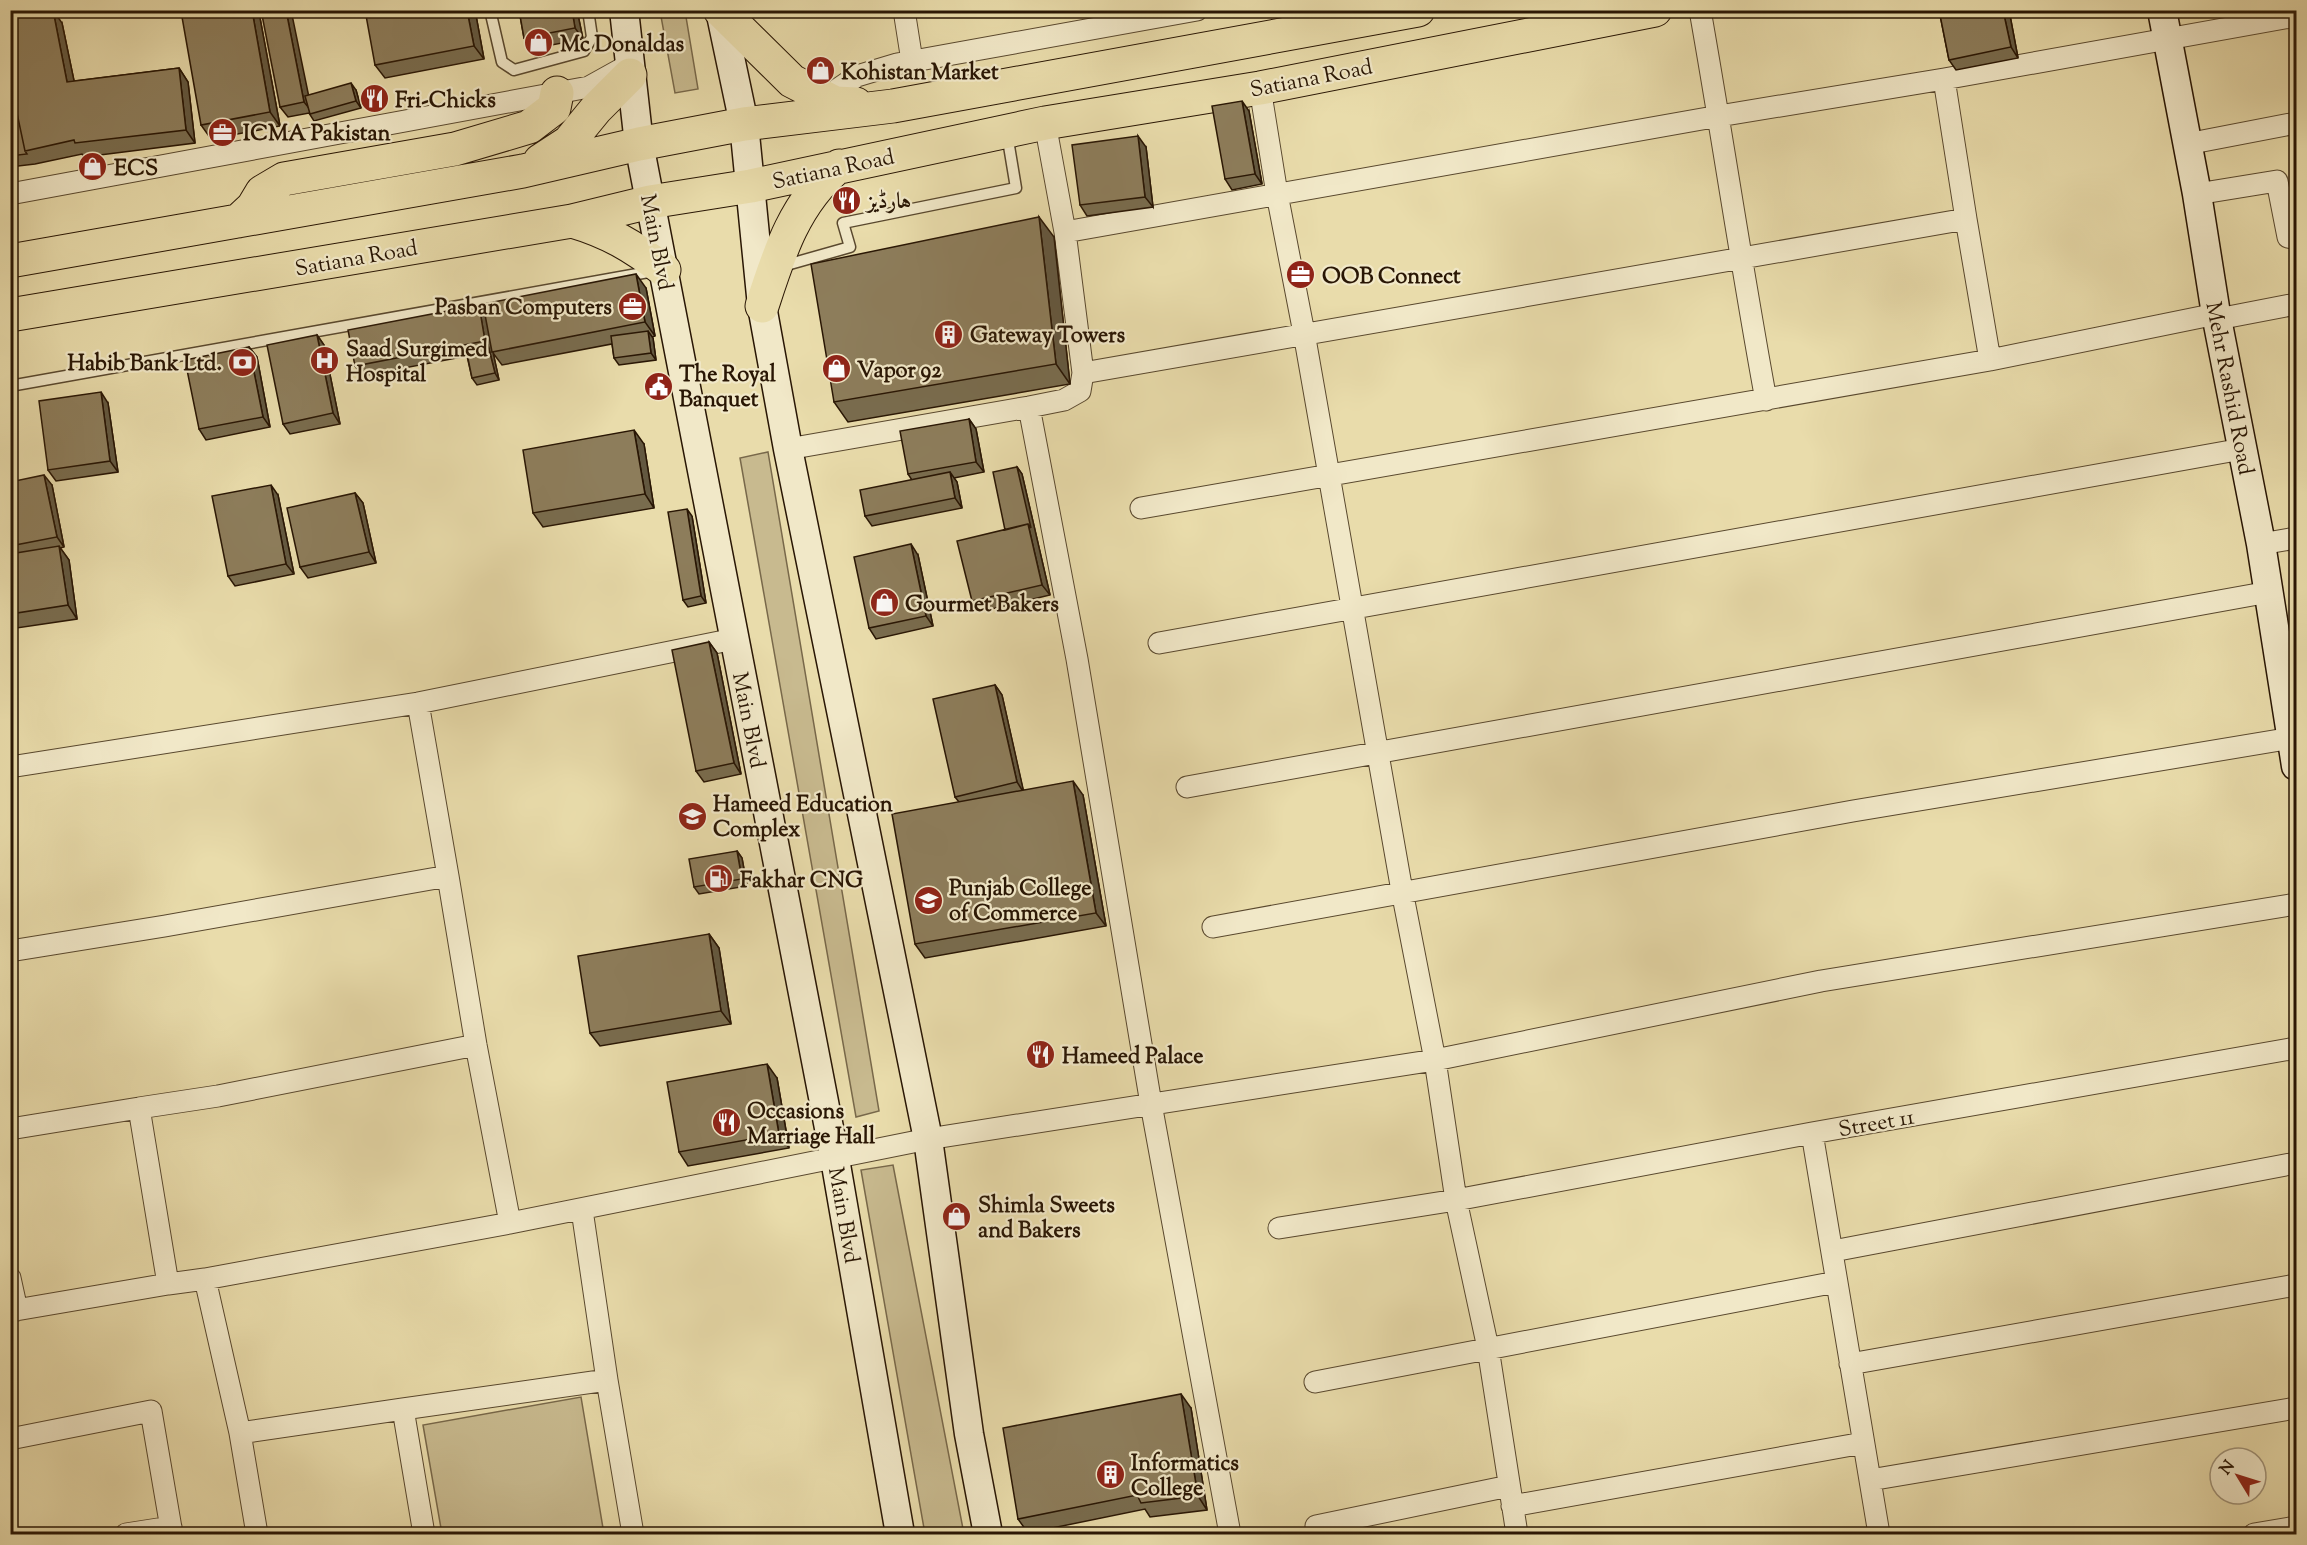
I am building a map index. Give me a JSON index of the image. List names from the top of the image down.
{
  "streets": {
    "main road": ["Satiana Road", "Main Blvd", "Mehr Rashid Road"],
    "street": ["Street 11"]
  },
  "crossings": [
    ["Satiana Road", "Main Blvd"]
  ],
  "places": {
    "shop": [
      "Mc Donaldas",
      "Kohistan Market",
      "ECS",
      "Vapor 92",
      "Gourmet Bakers",
      "Shimla Sweets and Bakers"
    ],
    "restaurant": [
      "Fri-Chicks",
      "ہارڈیز",
      "Hameed Palace",
      "Occasions Marriage Hall"
    ],
    "office": ["ICMA Pakistan", "OOB Connect", "Pasban Computers"],
    "building": ["Gateway Towers", "Informatics College"],
    "hospital": ["Saad Surgimed Hospital"],
    "bank": ["Habib Bank Ltd."],
    "public building": ["The Royal Banquet"],
    "school or university": ["Hameed Education Complex", "Punjab College of Commerce"],
    "fuel station": ["Fakhar CNG"]
  },
  "north": "top left"
}
